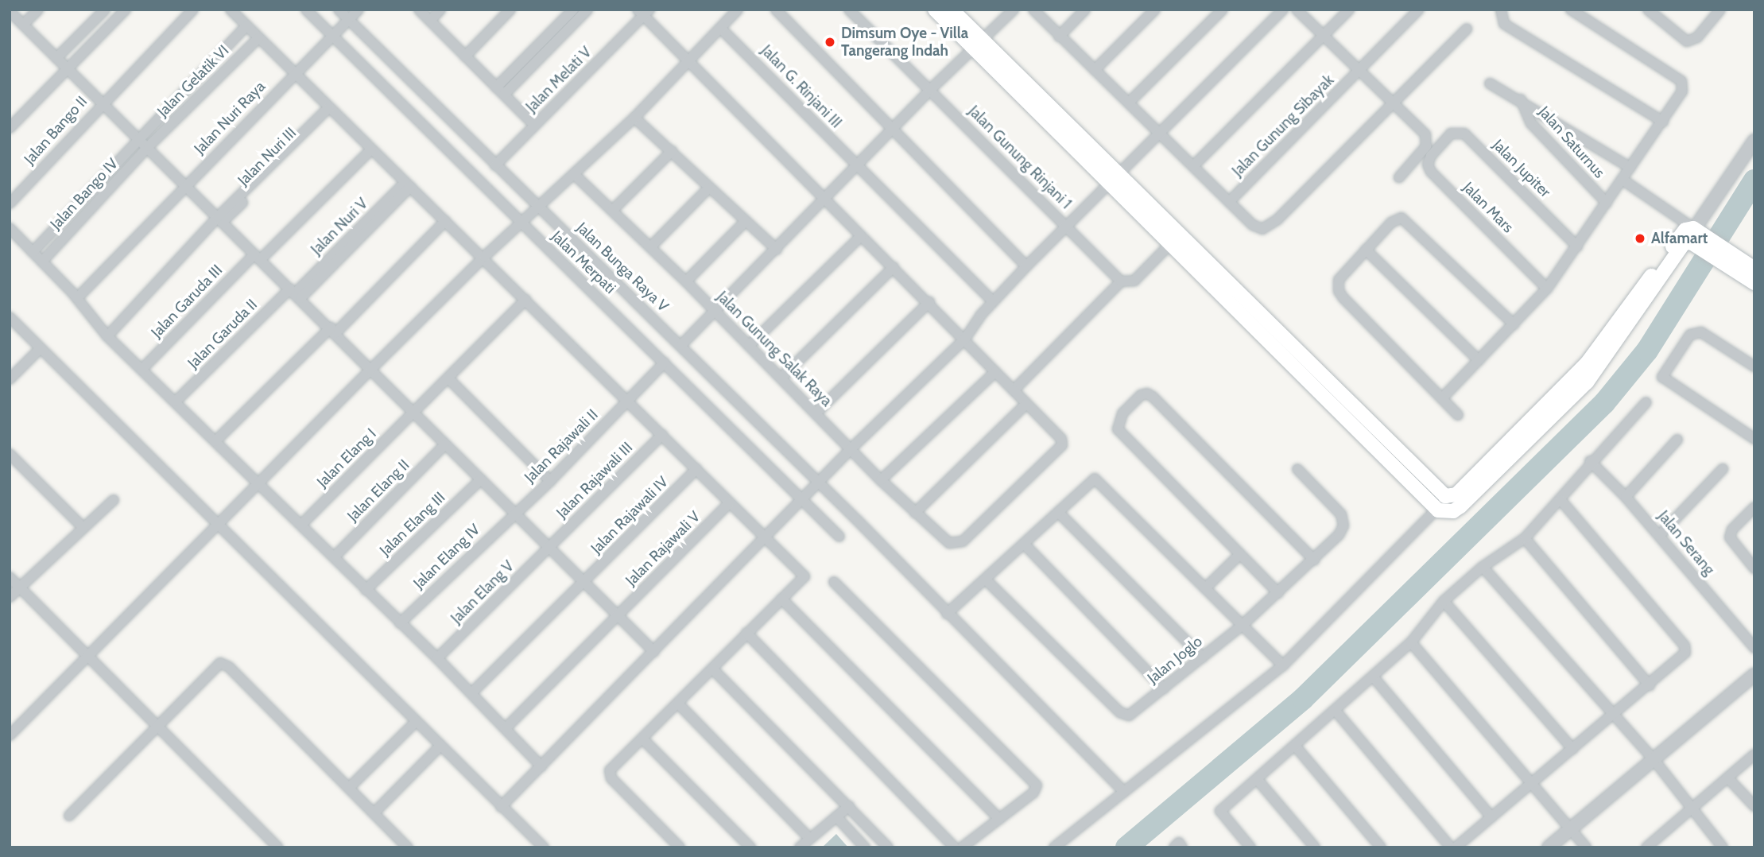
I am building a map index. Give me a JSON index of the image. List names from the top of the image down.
{
  "streets": {
    "street": [
      "Jalan Melati V",
      "Jalan Gelatik VI",
      "Jalan G. Rinjani III",
      "Jalan Nuri Raya",
      "Jalan Gunung Sibayak",
      "Jalan Bango II",
      "Jalan Saturnus",
      "Jalan Nuri III",
      "Jalan Gunung Rinjani 1",
      "Jalan Jupiter",
      "Jalan Bango IV",
      "Jalan Mars",
      "Jalan Merpati",
      "Jalan Bunga Raya V",
      "Jalan Garuda III",
      "Jalan Garuda II",
      "Jalan Gunung Salak Raya",
      "Jalan Rajawali II",
      "Jalan Elang I",
      "Jalan Rajawali III",
      "Jalan Elang II",
      "Jalan Rajawali IV",
      "Jalan Elang III",
      "Jalan Serang",
      "Jalan Rajawali V",
      "Jalan Elang IV",
      "Jalan Elang V",
      "Jalan Joglo"
    ]
  },
  "crossings": [
    ["Jalan Melati V", "Jalan Bunga Raya V"],
    ["Jalan Gelatik VI", "Jalan Bango IV"],
    ["Jalan Nuri Raya", "Jalan Merpati"],
    ["Jalan Nuri Raya", "Jalan Bunga Raya V"],
    ["Jalan Jupiter", "Jalan Mars"],
    ["Jalan Merpati", "Jalan Rajawali II"],
    ["Jalan Rajawali II", "Jalan Elang IV"],
    ["Jalan Rajawali III", "Jalan Elang V"]
  ],
  "places": ["Dimsum Oye - Villa Tangerang Indah", "Alfamart"]
}
